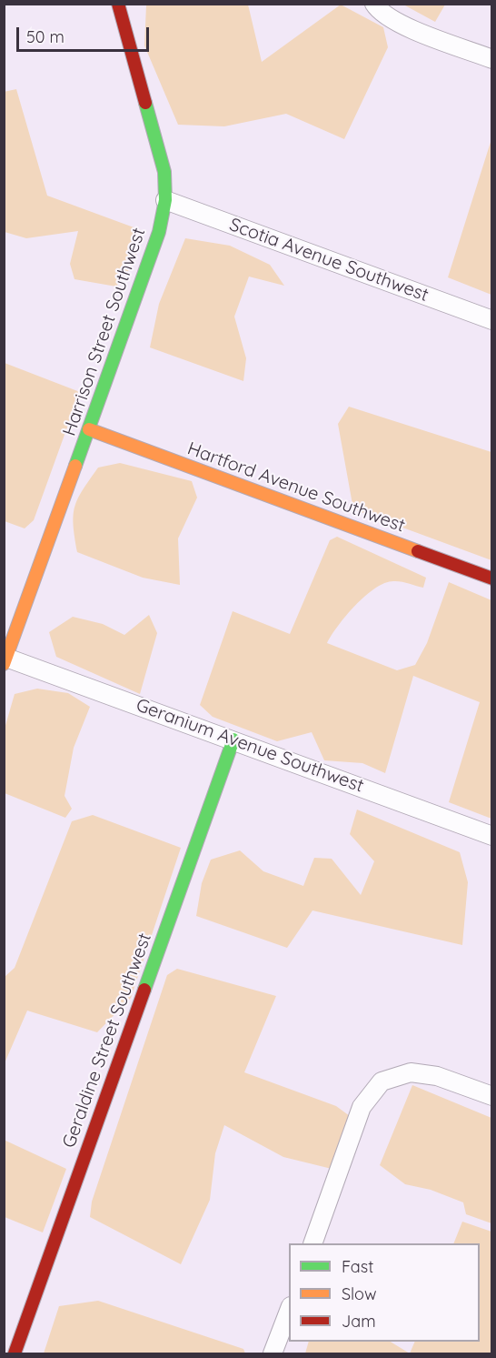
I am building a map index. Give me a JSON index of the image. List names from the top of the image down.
{
  "streets": {
    "street": [
      "Scotia Avenue Southwest",
      "Harrison Street Southwest",
      "Hartford Avenue Southwest",
      "Geranium Avenue Southwest",
      "Geraldine Street Southwest"
    ]
  },
  "crossings": [
    ["Scotia Avenue Southwest", "Harrison Street Southwest"],
    ["Harrison Street Southwest", "Hartford Avenue Southwest"],
    ["Harrison Street Southwest", "Geranium Avenue Southwest"],
    ["Geranium Avenue Southwest", "Geraldine Street Southwest"]
  ],
  "legend": ["Fast", "Slow", "Jam"],
  "scale_bar": "50 m"
}
